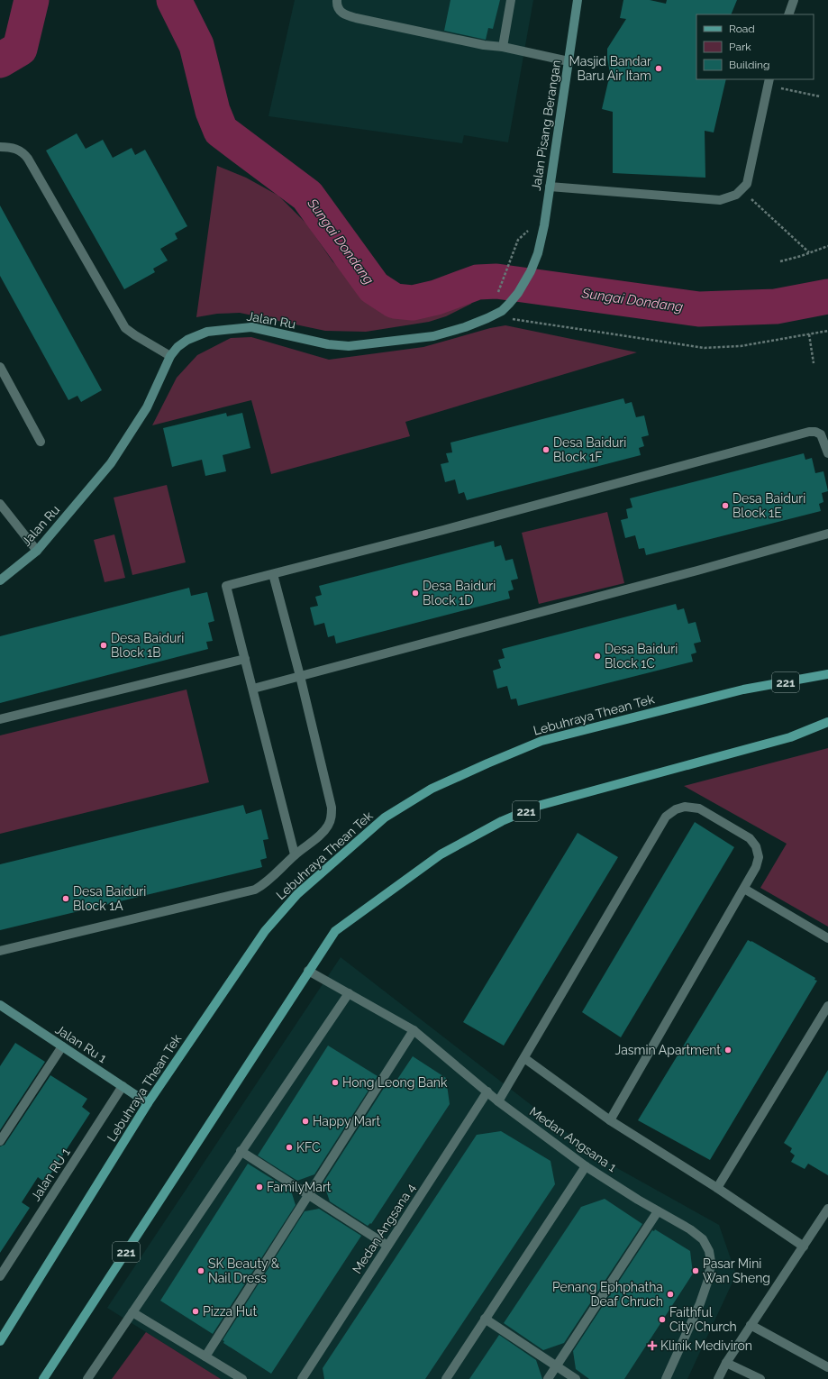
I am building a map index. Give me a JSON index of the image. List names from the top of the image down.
{
  "streets": {
    "main road": ["221", "Lebuhraya Thean Tek"],
    "street": [
      "Jalan Pisang Berangan",
      "Jalan Ru",
      "Jalan Ru 1",
      "Medan Angsana 1",
      "Jalan RU 1",
      "Medan Angsana 4"
    ]
  },
  "crossings": [
    ["Jalan Pisang Berangan", "Jalan Ru"],
    ["221", "Medan Angsana 1"],
    ["Lebuhraya Thean Tek", "Jalan Ru 1"],
    ["Jalan Ru 1", "Jalan RU 1"],
    ["Medan Angsana 1", "Medan Angsana 4"]
  ],
  "water": ["Sungai Dondang"],
  "places": {
    "other": [
      "Masjid Bandar Baru Air Itam",
      "Desa Baiduri Block 1F",
      "Desa Baiduri Block 1E",
      "Desa Baiduri Block 1D",
      "Desa Baiduri Block 1B",
      "Desa Baiduri Block 1C",
      "Desa Baiduri Block 1A",
      "Jasmin Apartment",
      "Hong Leong Bank",
      "Happy Mart",
      "KFC",
      "FamilyMart",
      "SK Beauty & Nail Dress",
      "Pasar Mini Wan Sheng",
      "Penang Ephphatha Deaf Chruch",
      "Pizza Hut",
      "Faithful City Church"
    ],
    "health": ["Klinik Mediviron"]
  },
  "legend": ["Road", "Park", "Building"]
}
